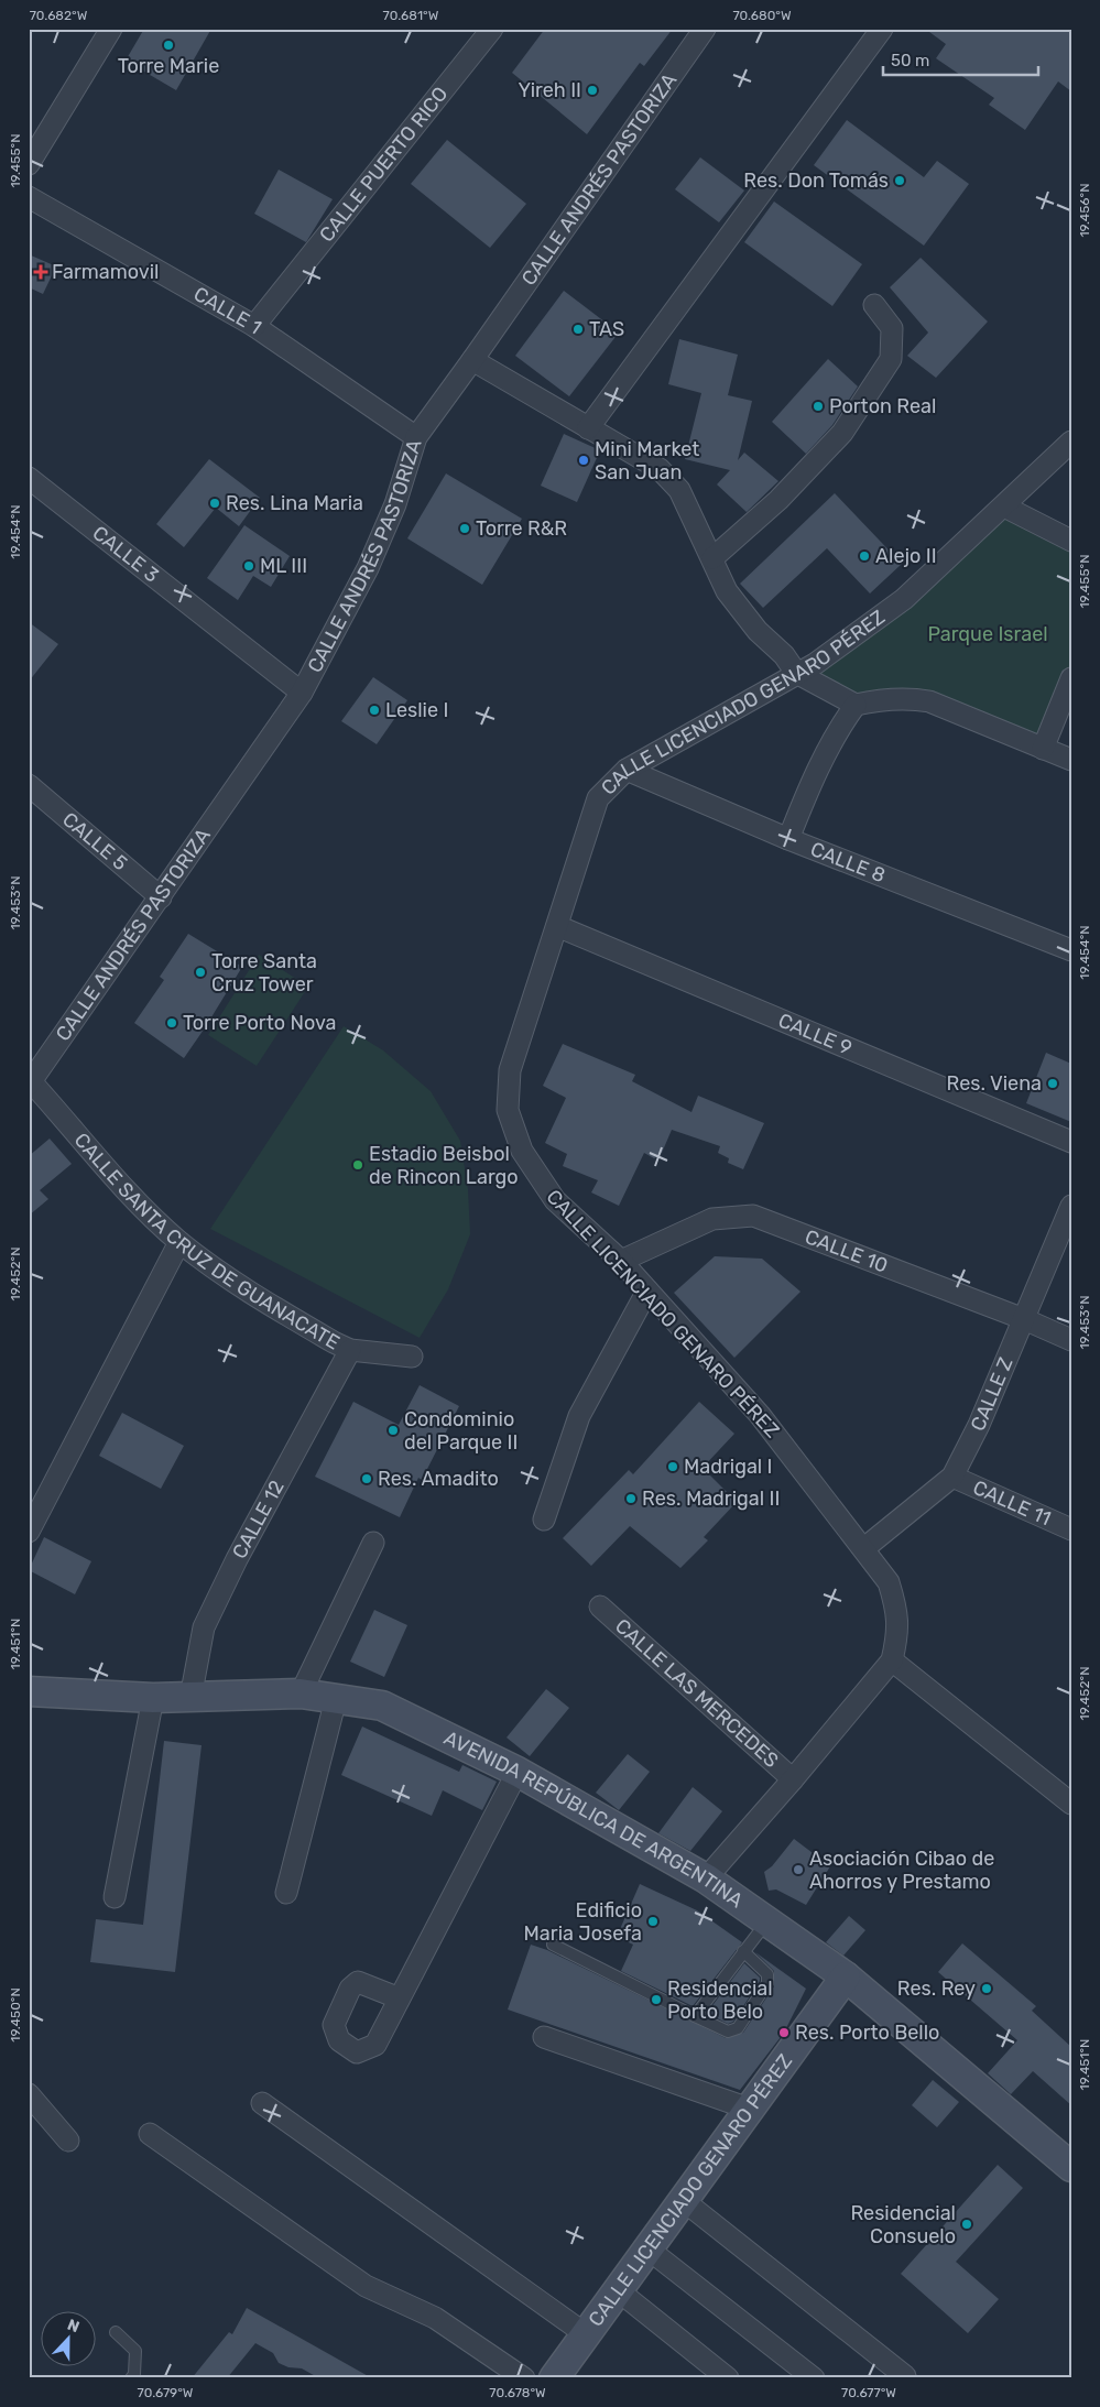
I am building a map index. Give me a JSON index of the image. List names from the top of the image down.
{
  "streets": {
    "main road": ["CALLE LICENCIADO GENARO PÉREZ", "AVENIDA REPÚBLICA DE ARGENTINA"],
    "street": [
      "CALLE PUERTO RICO",
      "CALLE ANDRÉS PASTORIZA",
      "CALLE 1",
      "CALLE 3",
      "CALLE 5",
      "CALLE 8",
      "CALLE 9",
      "CALLE SANTA CRUZ DE GUANACATE",
      "CALLE 10",
      "CALLE Z",
      "CALLE 11",
      "CALLE 12",
      "CALLE LAS MERCEDES"
    ]
  },
  "crossings": [
    ["CALLE PUERTO RICO", "CALLE 1"],
    ["CALLE ANDRÉS PASTORIZA", "CALLE 1"],
    ["CALLE ANDRÉS PASTORIZA", "CALLE 3"],
    ["CALLE ANDRÉS PASTORIZA", "CALLE 5"],
    ["CALLE ANDRÉS PASTORIZA", "CALLE SANTA CRUZ DE GUANACATE"],
    ["CALLE LICENCIADO GENARO PÉREZ", "CALLE 8"],
    ["CALLE LICENCIADO GENARO PÉREZ", "CALLE 9"],
    ["CALLE LICENCIADO GENARO PÉREZ", "CALLE 10"],
    ["CALLE LICENCIADO GENARO PÉREZ", "CALLE Z"],
    ["CALLE LICENCIADO GENARO PÉREZ", "CALLE LAS MERCEDES"],
    ["CALLE LICENCIADO GENARO PÉREZ", "AVENIDA REPÚBLICA DE ARGENTINA"],
    ["CALLE SANTA CRUZ DE GUANACATE", "CALLE 12"],
    ["CALLE 10", "CALLE Z"],
    ["CALLE Z", "CALLE 11"],
    ["CALLE 12", "AVENIDA REPÚBLICA DE ARGENTINA"]
  ],
  "parks": ["Parque Israel"],
  "places": {
    "other": [
      "Torre Marie",
      "Yireh II",
      "Res. Don Tomás",
      "TAS",
      "Porton Real",
      "Mini Market San Juan",
      "Res. Lina Maria",
      "Torre R&R",
      "Alejo II",
      "ML III",
      "Leslie I",
      "Torre Santa Cruz Tower",
      "Torre Porto Nova",
      "Res. Viena",
      "Estadio Beisbol de Rincon Largo",
      "Condominio del Parque II",
      "Madrigal I",
      "Res. Amadito",
      "Res. Madrigal II",
      "Asociación Cibao de Ahorros y Prestamo",
      "Edificio Maria Josefa",
      "Res. Rey",
      "Residencial Porto Belo",
      "Res. Porto Bello",
      "Residencial Consuelo"
    ],
    "health": ["Farmamovil"]
  },
  "scale_bar": "50 m",
  "north": "top",
  "coordinates": [
    "70.682°W",
    "70.681°W",
    "70.680°W",
    "19.455°N",
    "19.456°N",
    "19.454°N",
    "19.453°N",
    "19.452°N",
    "19.451°N",
    "19.450°N",
    "70.679°W",
    "70.678°W",
    "70.677°W"
  ]
}
